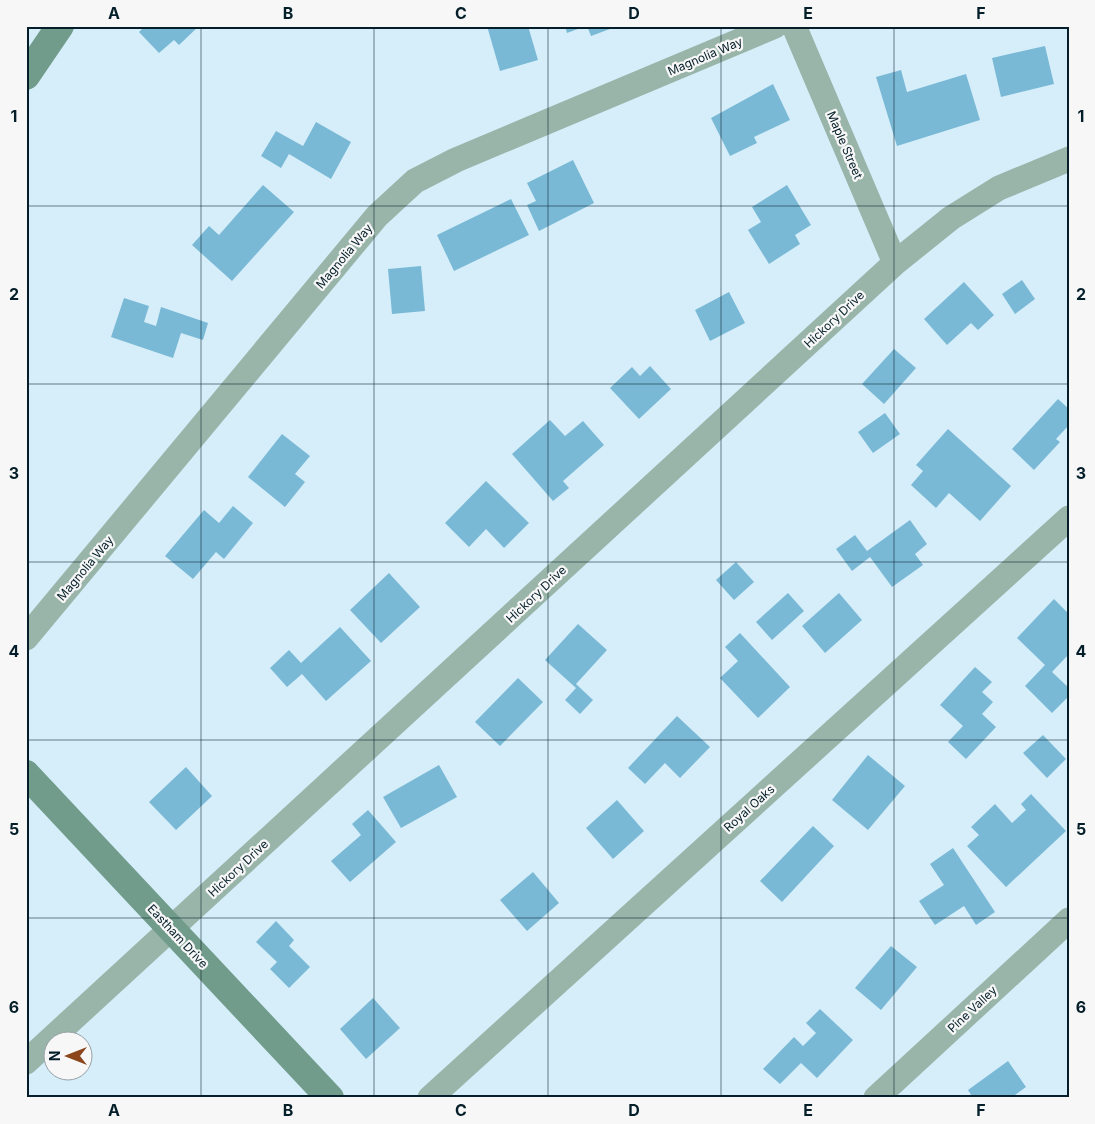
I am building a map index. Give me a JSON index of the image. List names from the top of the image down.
{
  "streets": {
    "street": [
      "Magnolia Way",
      "Maple Street",
      "Hickory Drive",
      "Royal Oaks",
      "Eastham Drive",
      "Pine Valley"
    ]
  },
  "crossings": [
    ["Maple Street", "Hickory Drive"],
    ["Hickory Drive", "Eastham Drive"]
  ],
  "north": "left",
  "grid": {
    "columns": [
      "A",
      "B",
      "C",
      "D",
      "E",
      "F"
    ],
    "rows": [
      "1",
      "2",
      "3",
      "4",
      "5",
      "6"
    ]
  }
}
